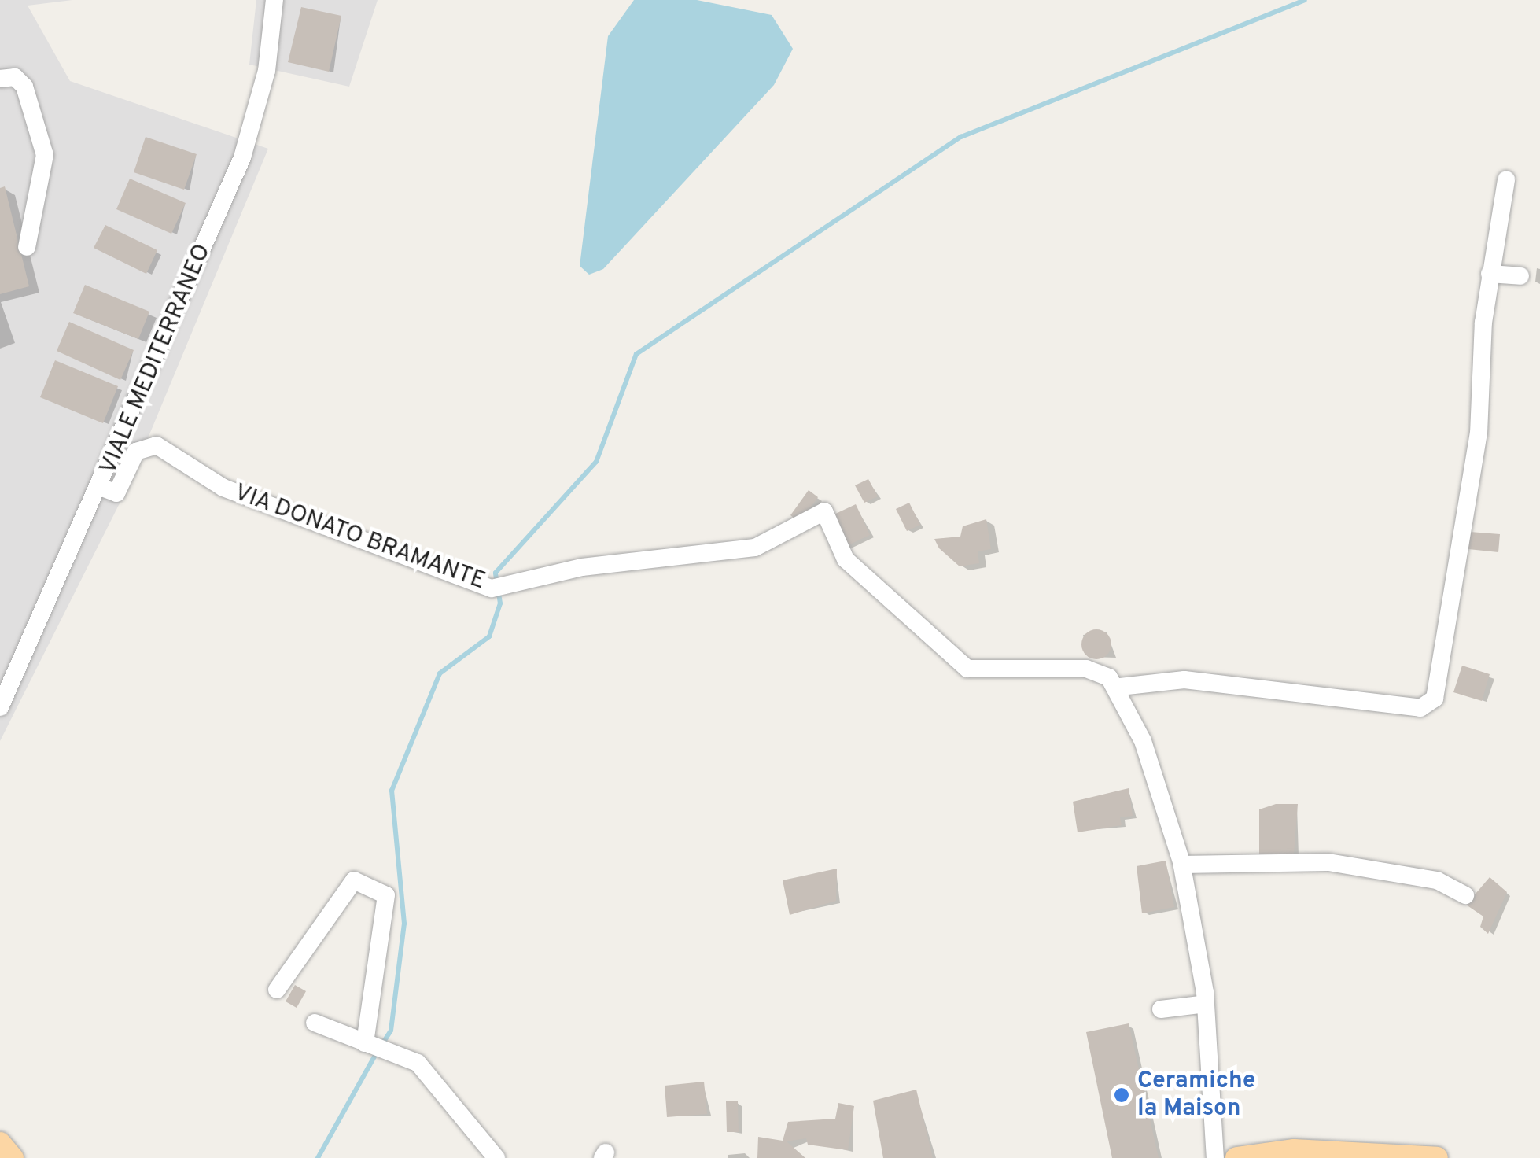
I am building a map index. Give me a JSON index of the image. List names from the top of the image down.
{
  "streets": {
    "street": ["VIALE MEDITERRANEO", "VIA DONATO BRAMANTE"]
  },
  "crossings": [
    ["VIALE MEDITERRANEO", "VIA DONATO BRAMANTE"]
  ],
  "places": ["Ceramiche la Maison"]
}
